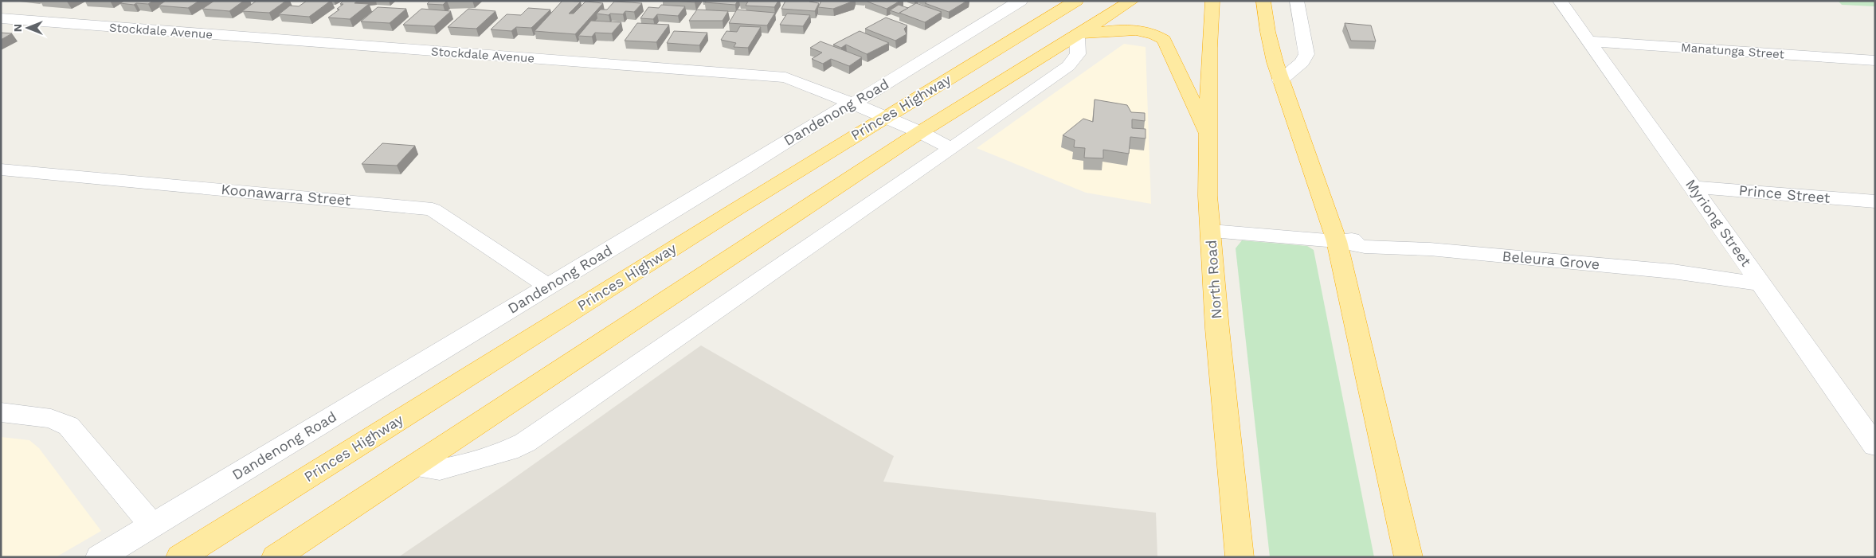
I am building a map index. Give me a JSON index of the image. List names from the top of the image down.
{
  "streets": {
    "highway": ["Princes Highway", "North Road"],
    "street": [
      "Stockdale Avenue",
      "Manatunga Street",
      "Dandenong Road",
      "Prince Street",
      "Koonawarra Street",
      "Myriong Street",
      "Beleura Grove"
    ]
  },
  "crossings": [
    ["Stockdale Avenue", "Princes Highway"],
    ["Stockdale Avenue", "Dandenong Road"],
    ["Manatunga Street", "Myriong Street"],
    ["Dandenong Road", "Koonawarra Street"],
    ["Prince Street", "Myriong Street"],
    ["Myriong Street", "Beleura Grove"],
    ["Beleura Grove", "North Road"]
  ],
  "north": "left"
}
